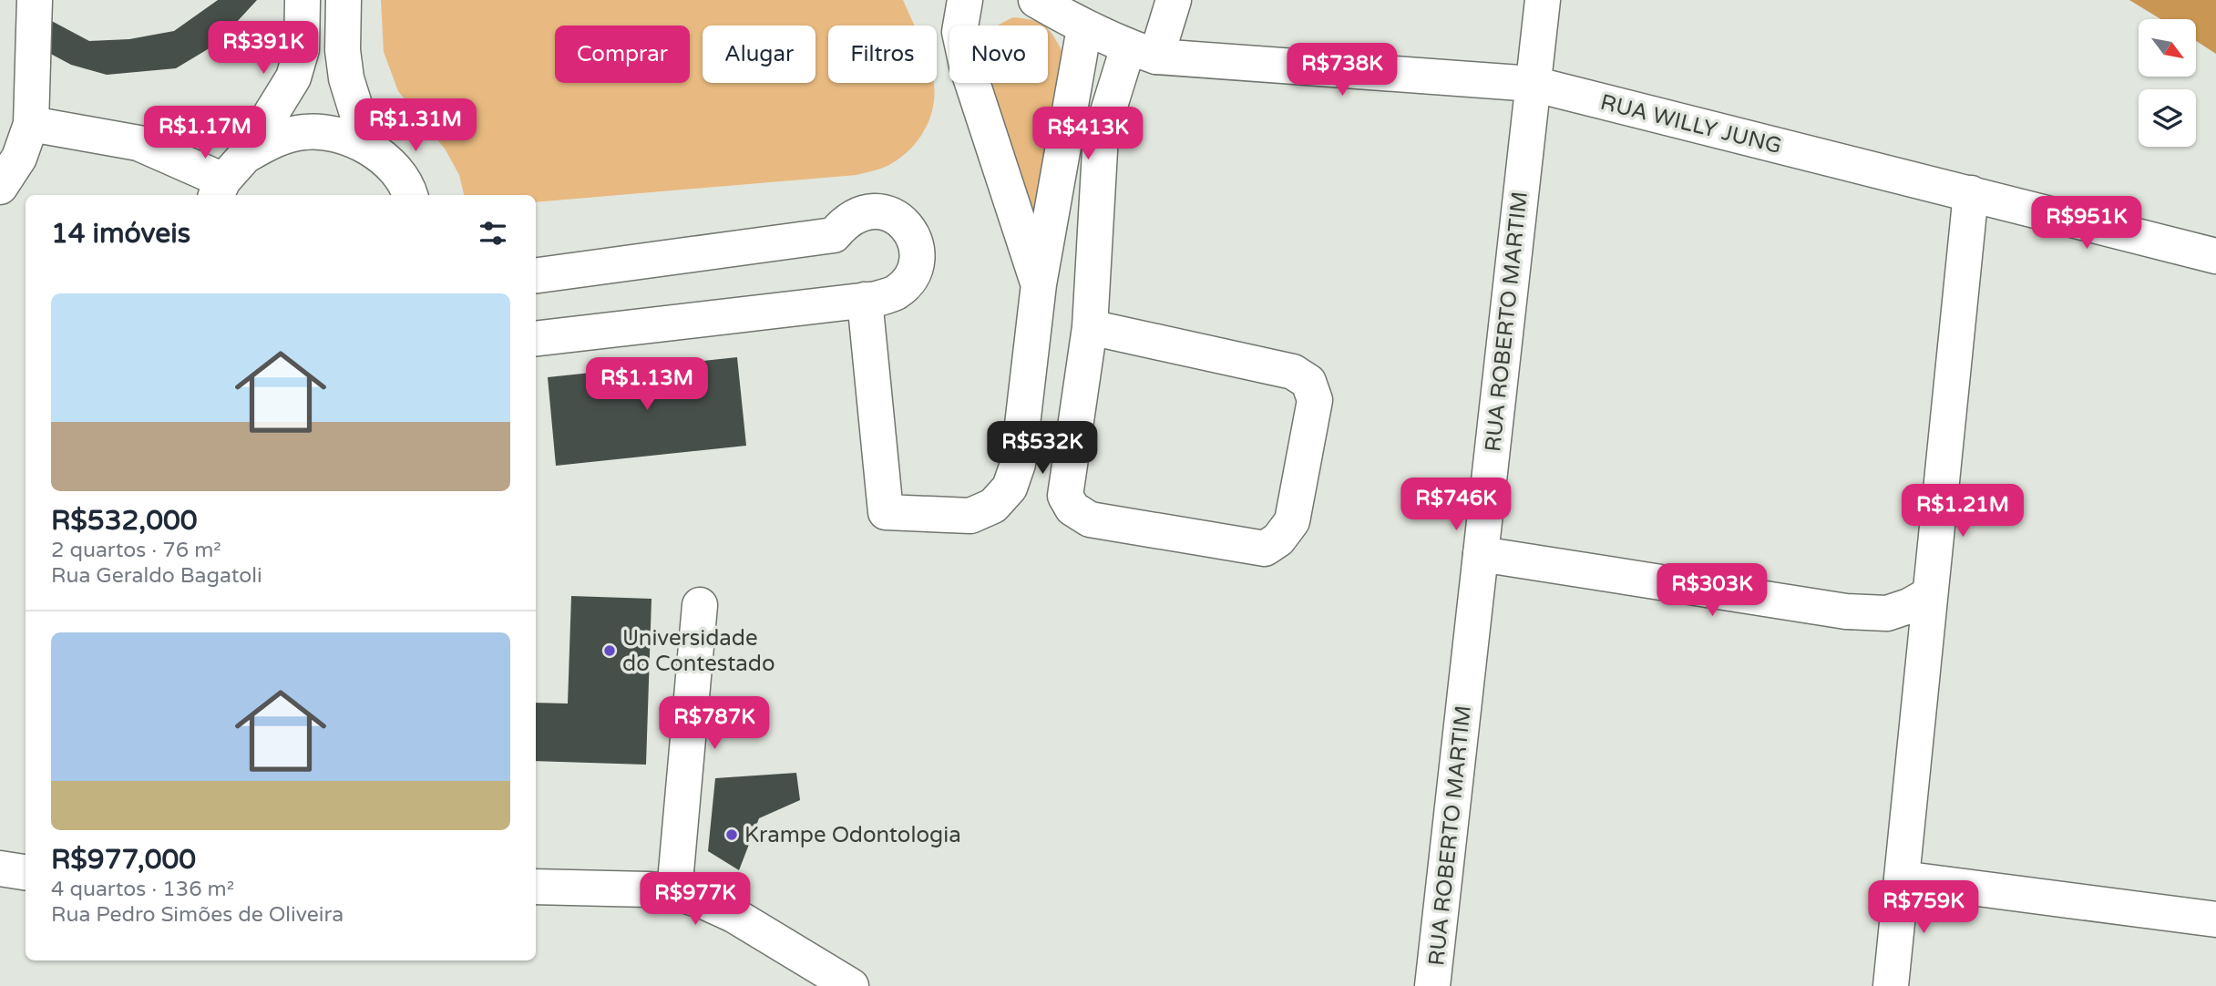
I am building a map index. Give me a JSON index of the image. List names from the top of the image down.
{
  "streets": {
    "street": ["RUA WILLY JUNG", "RUA ROBERTO MARTIM"]
  },
  "crossings": [
    ["RUA WILLY JUNG", "RUA ROBERTO MARTIM"]
  ],
  "places": ["Universidade do Contestado", "Krampe Odontologia"],
  "north": "bottom right",
  "page": {
    "price": [
      "R$391K",
      "R$738K",
      "R$1.31M",
      "R$1.17M",
      "R$413K",
      "R$951K",
      "R$1.13M",
      "R$532K",
      "R$746K",
      "R$1.21M",
      "R$303K",
      "R$787K",
      "R$977K",
      "R$759K"
    ],
    "chip": [
      "Comprar",
      "Alugar",
      "Filtros",
      "Novo"
    ],
    "heading": "14 imóveis",
    "list": [
      {
        "name": "R$532,000",
        "note": "2 quartos · 76 m² · Rua Geraldo Bagatoli"
      },
      {
        "name": "R$977,000",
        "note": "4 quartos · 136 m² · Rua Pedro Simões de Oliveira"
      }
    ]
  }
}
